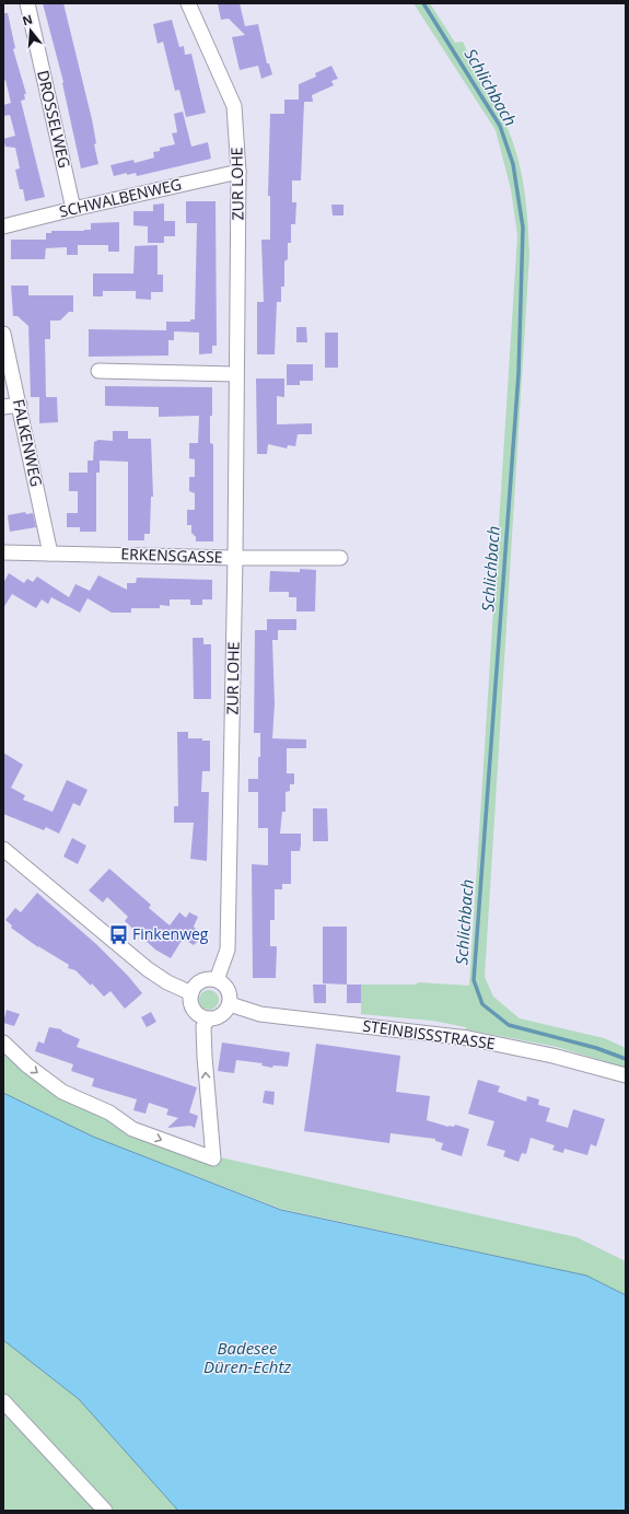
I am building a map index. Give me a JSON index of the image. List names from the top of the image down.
{
  "streets": {
    "street": [
      "DROSSELWEG",
      "ZUR LOHE",
      "SCHWALBENWEG",
      "FALKENWEG",
      "ERKENSGASSE",
      "STEINBISSSTRASSE"
    ]
  },
  "crossings": [
    ["DROSSELWEG", "SCHWALBENWEG"],
    ["ZUR LOHE", "SCHWALBENWEG"],
    ["ZUR LOHE", "ERKENSGASSE"],
    ["ZUR LOHE", "STEINBISSSTRASSE"],
    ["FALKENWEG", "ERKENSGASSE"]
  ],
  "water": ["Schlichbach", "Badesee Düren-Echtz"],
  "places": {
    "bus stop": ["Finkenweg"]
  },
  "north": "top"
}
